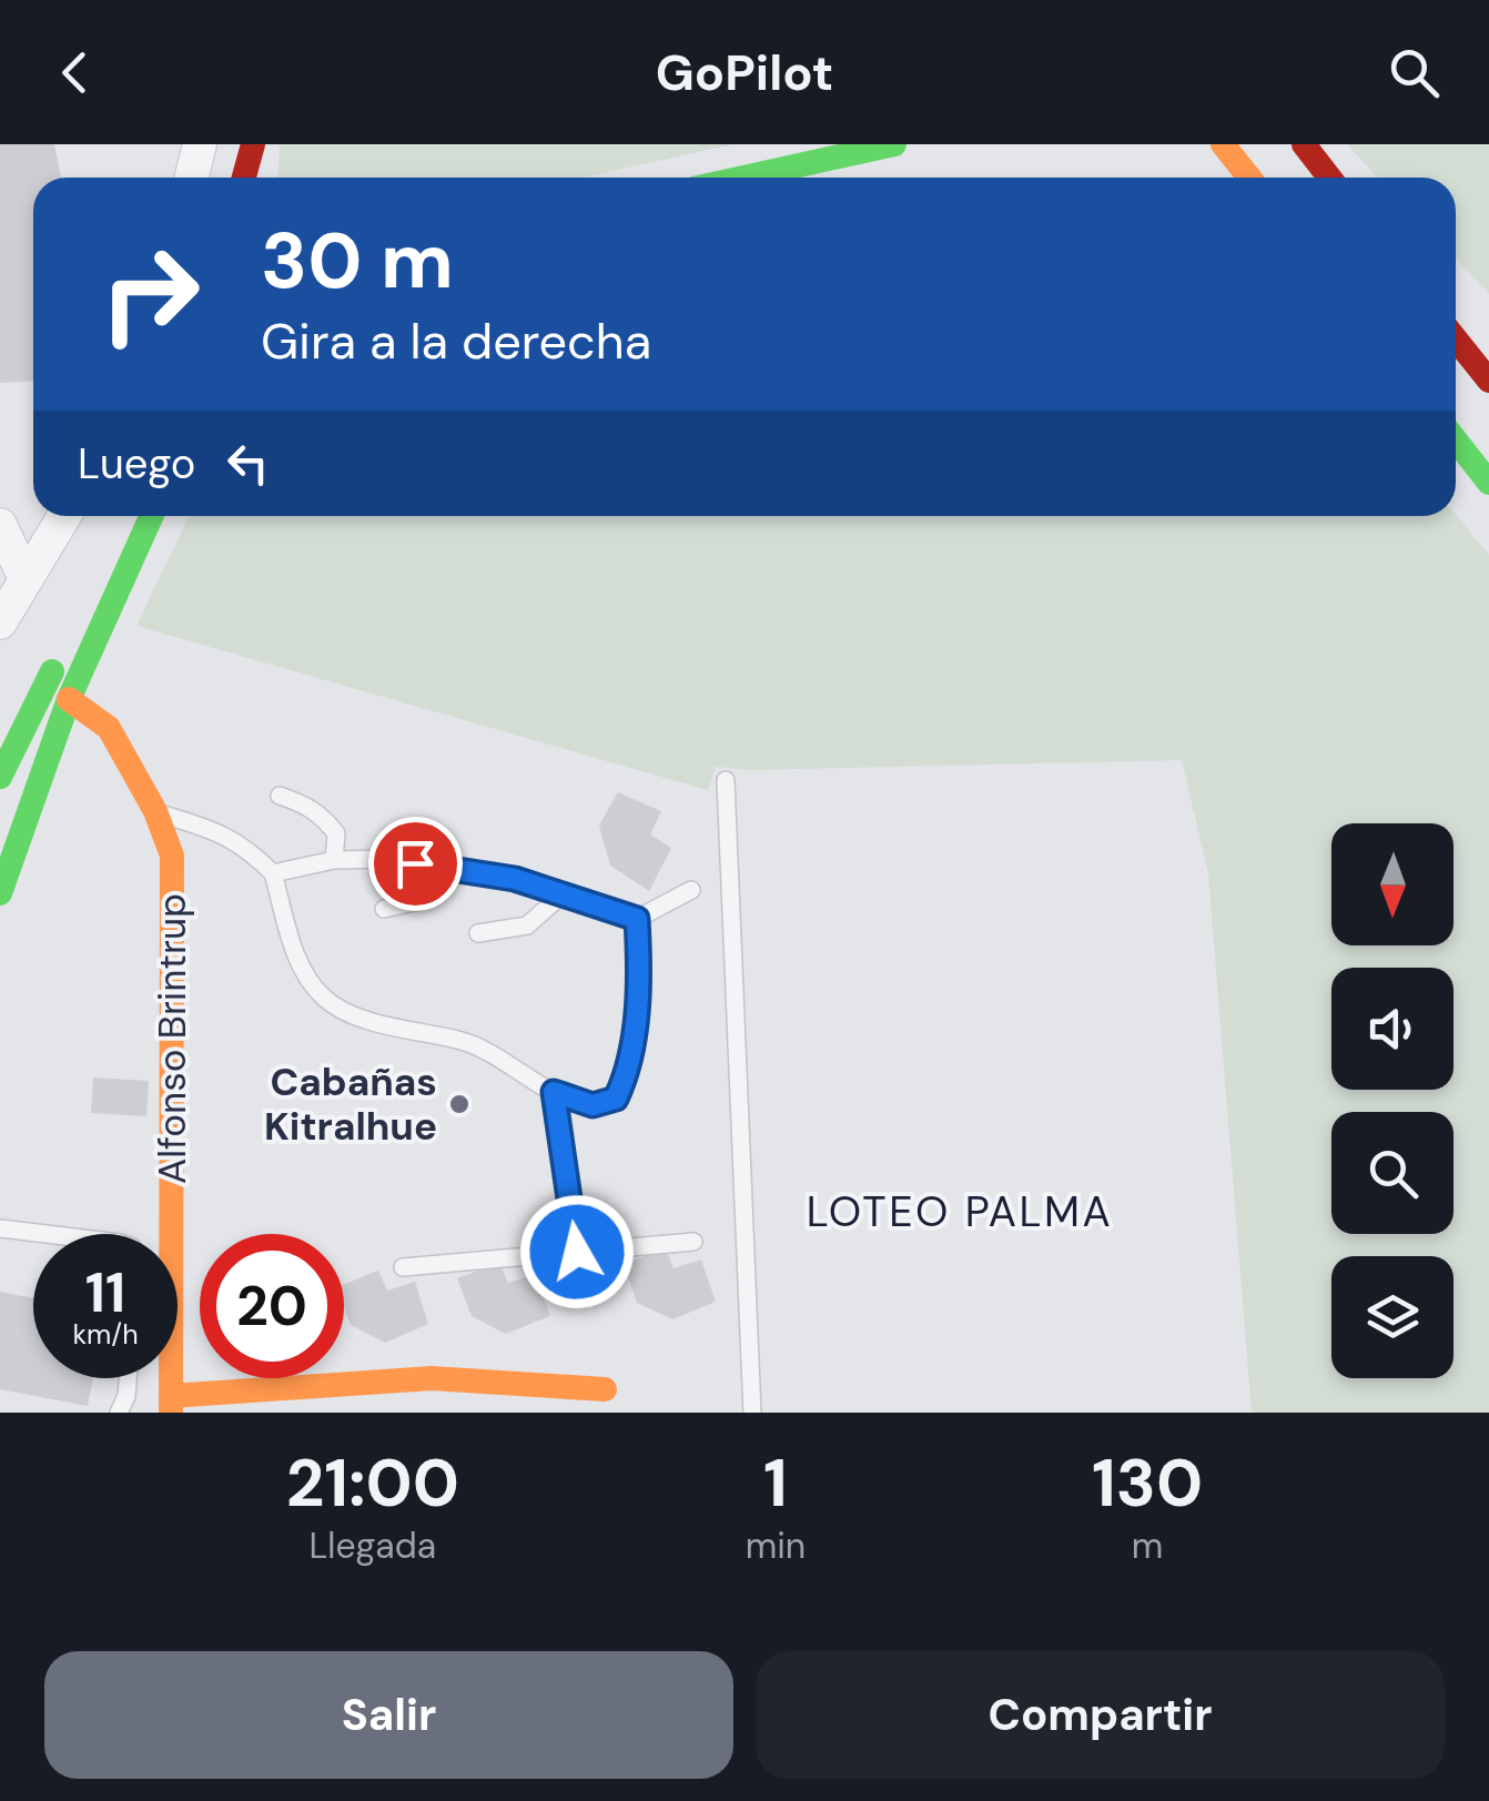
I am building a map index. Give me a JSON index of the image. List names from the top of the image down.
{
  "streets": {
    "main road": ["Alfonso Brintrup"]
  },
  "districts": ["LOTEO PALMA"],
  "places": ["Cabañas Kitralhue"],
  "north": "bottom",
  "page": {
    "header": "GoPilot",
    "turn": ["30 m", "Gira a la derecha"],
    "then": "Luego",
    "speed": "11 km/h",
    "limit": "20",
    "eta": [
      "21:00",
      "Llegada",
      "1",
      "min",
      "130",
      "m"
    ],
    "buttons": ["Salir", "Compartir"]
  }
}
